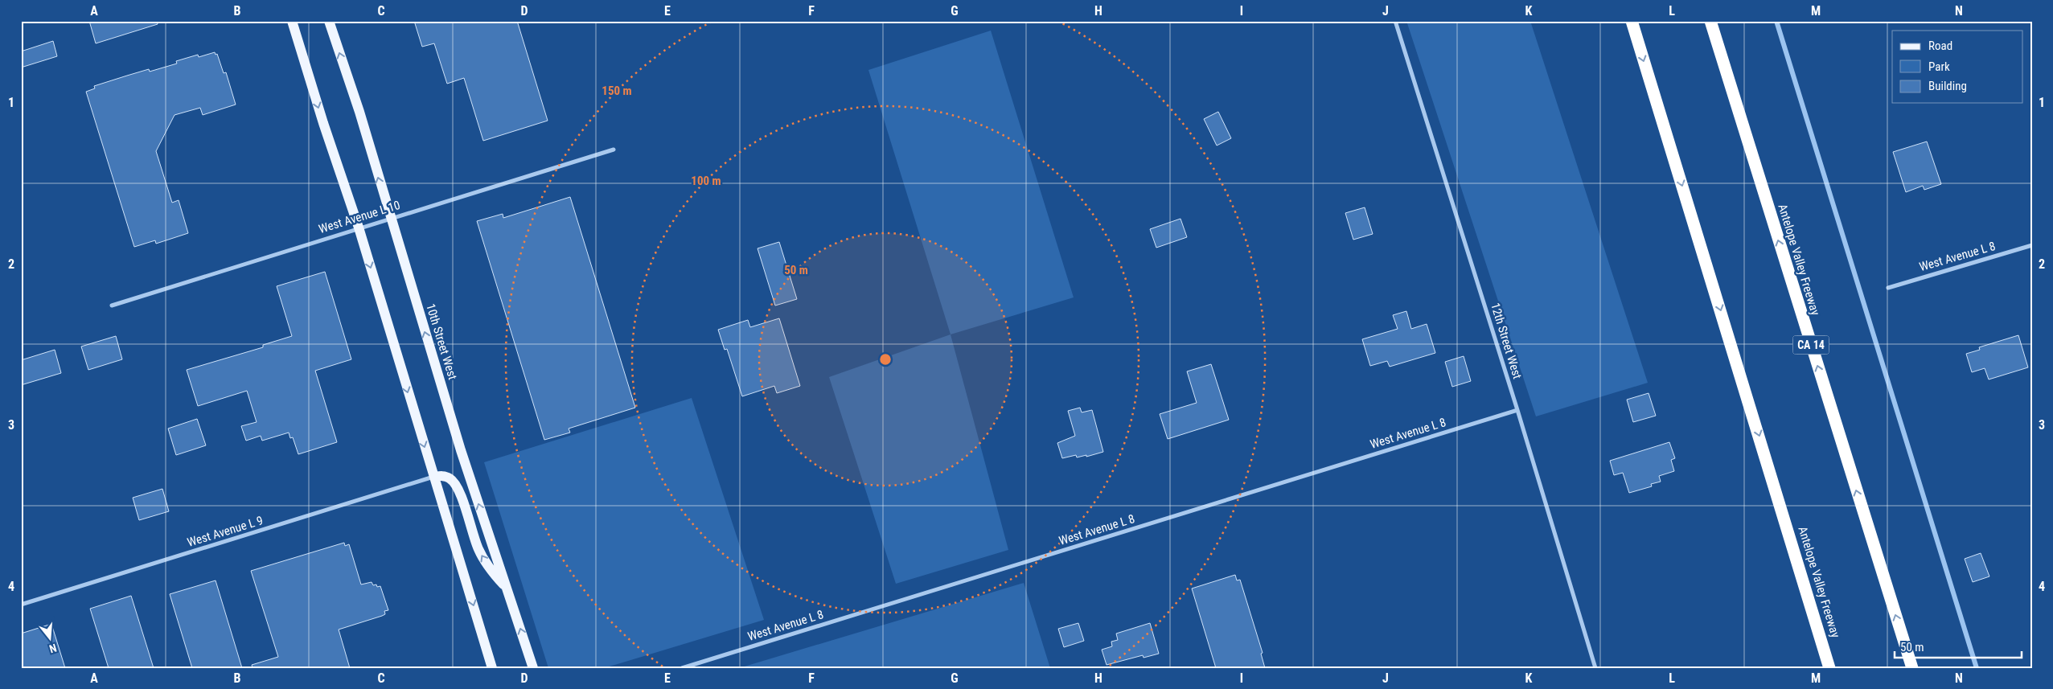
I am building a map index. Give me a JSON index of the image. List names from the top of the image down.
{
  "streets": {
    "highway": ["Antelope Valley Freeway", "CA 14"],
    "main road": ["10th Street West"],
    "street": [
      "West Avenue L 10",
      "West Avenue L 8",
      "12th Street West",
      "West Avenue L 9"
    ]
  },
  "crossings": [
    ["West Avenue L 10", "10th Street West"],
    ["West Avenue L 8", "12th Street West"]
  ],
  "legend": ["Road", "Park", "Building"],
  "scale_bar": "50 m",
  "north": "bottom",
  "grid": {
    "columns": [
      "A",
      "B",
      "C",
      "D",
      "E",
      "F",
      "G",
      "H",
      "I",
      "J",
      "K",
      "L",
      "M",
      "N"
    ],
    "rows": [
      "1",
      "2",
      "3",
      "4"
    ]
  },
  "rings": ["150 m", "100 m", "50 m"]
}
